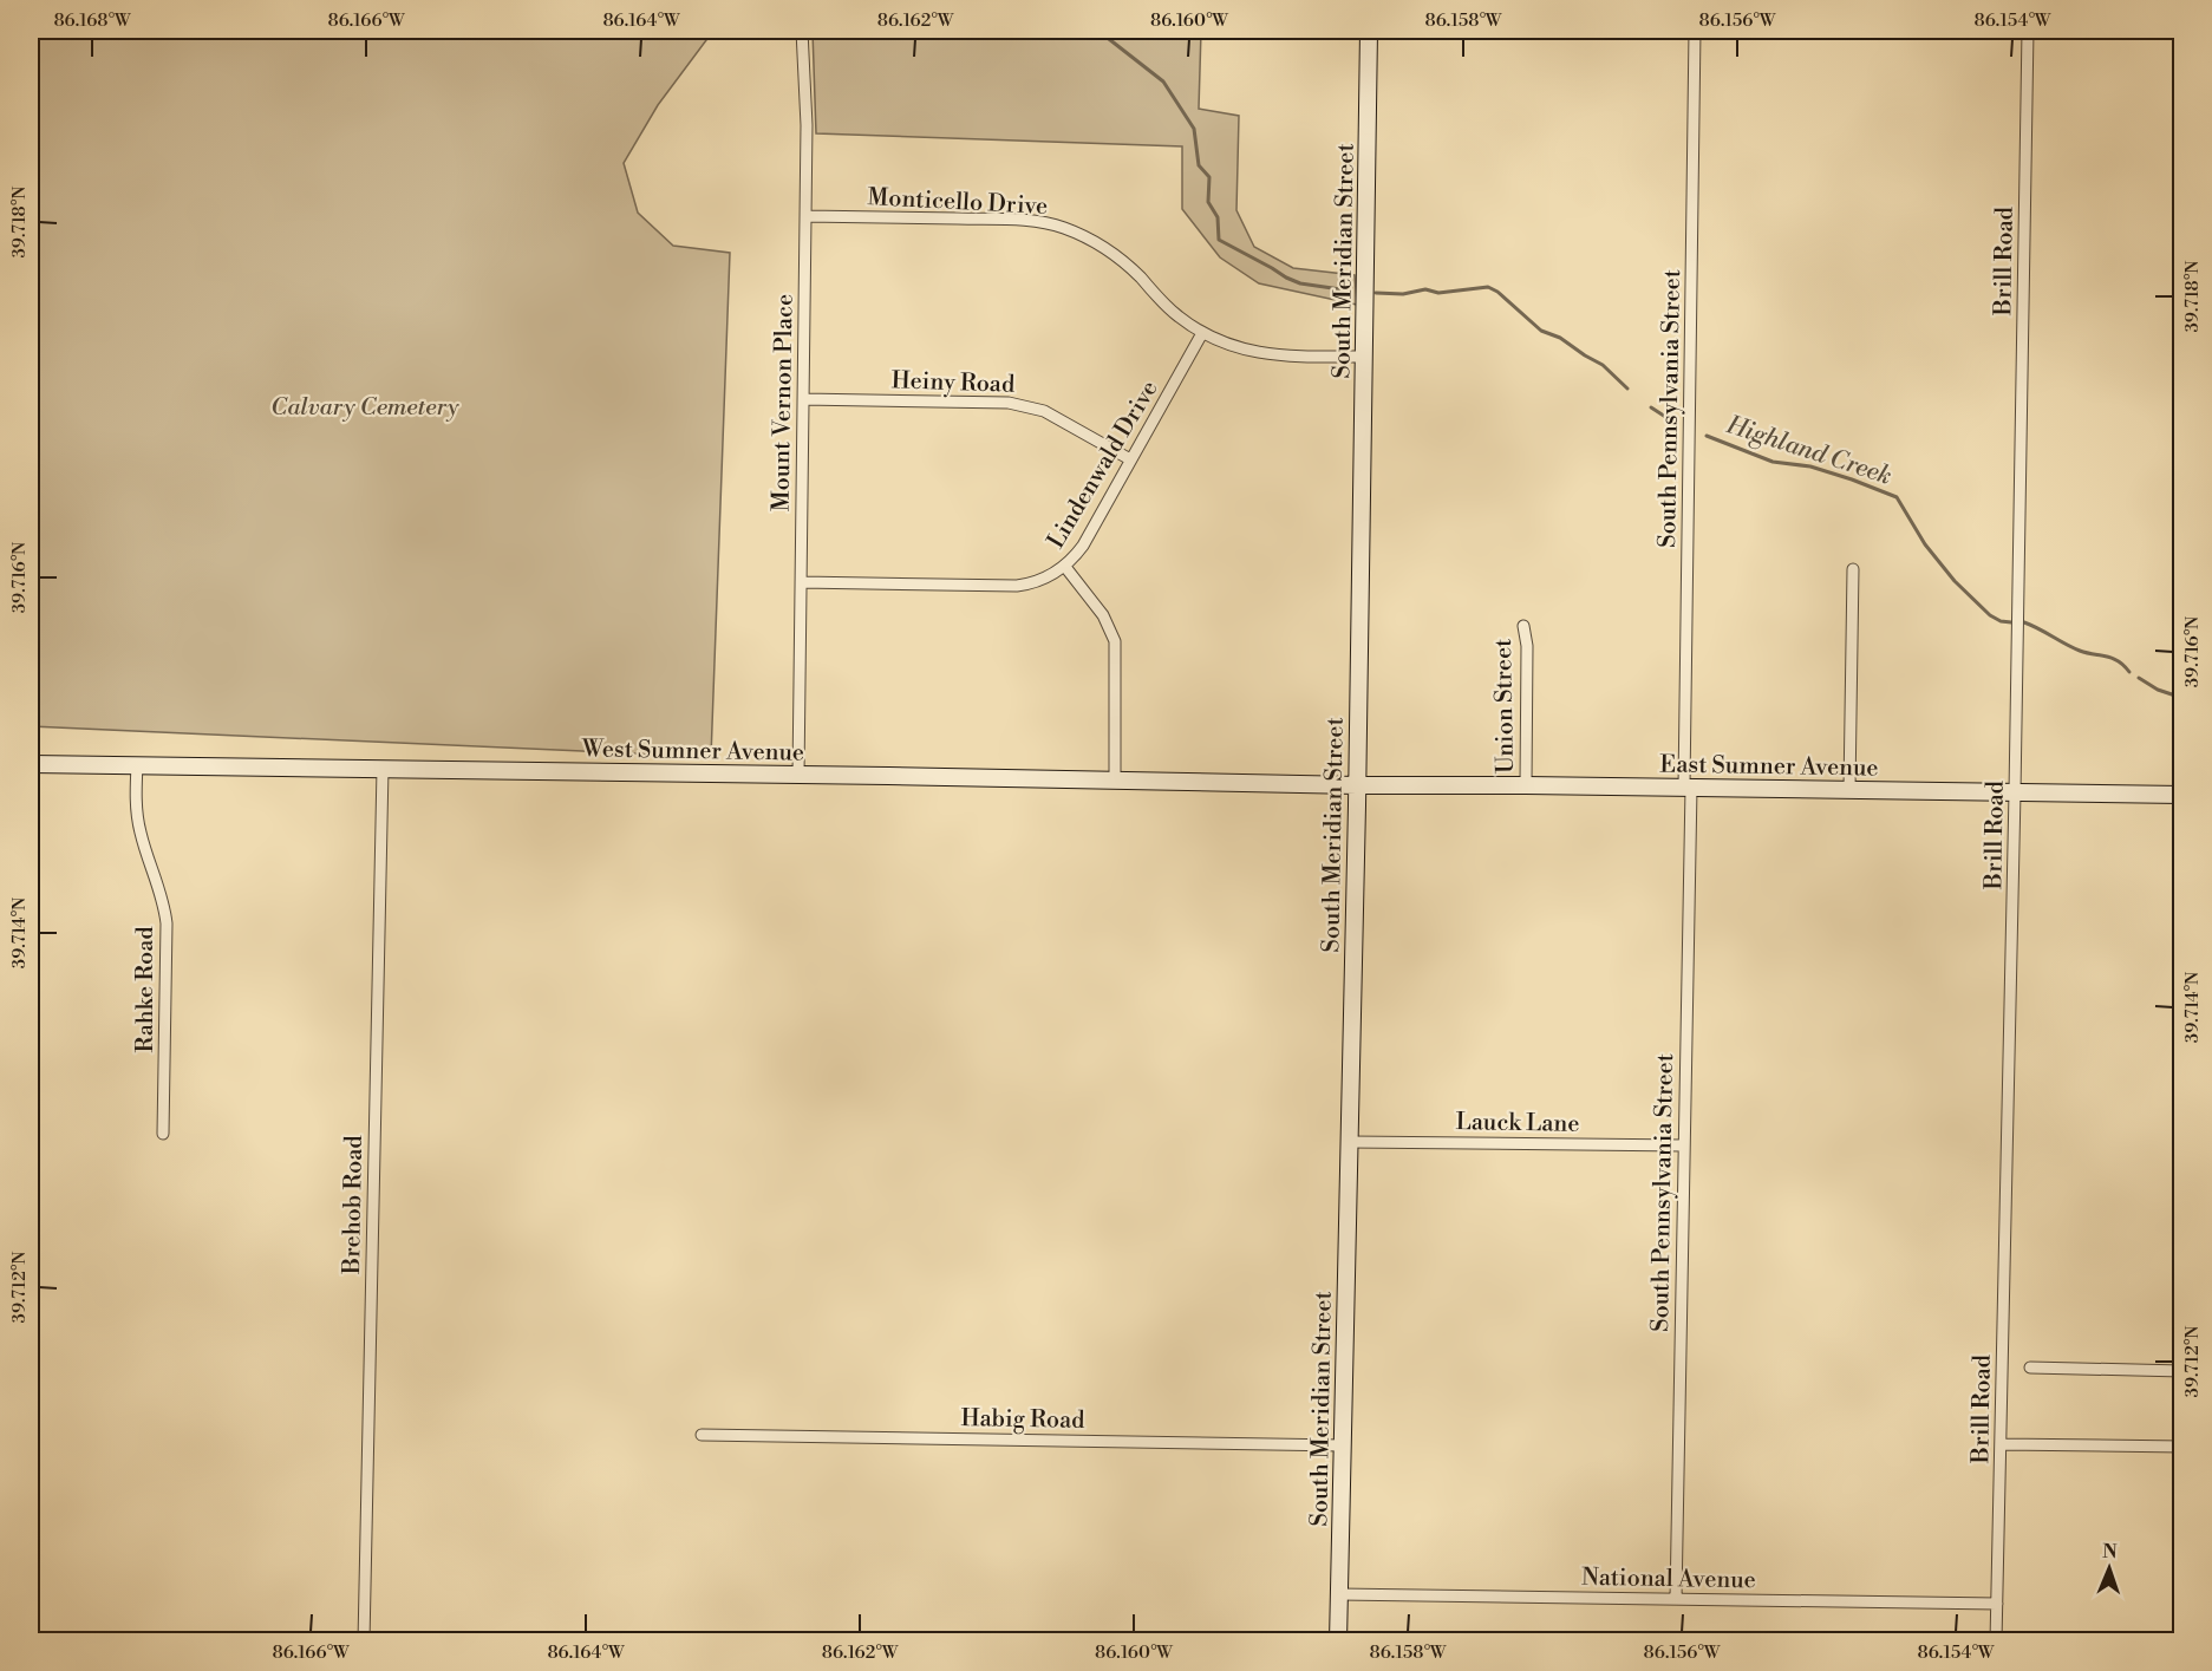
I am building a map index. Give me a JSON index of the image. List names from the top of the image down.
{
  "streets": {
    "street": [
      "Monticello Drive",
      "South Meridian Street",
      "Brill Road",
      "Heiny Road",
      "Mount Vernon Place",
      "South Pennsylvania Street",
      "Lindenwald Drive",
      "Union Street",
      "West Sumner Avenue",
      "East Sumner Avenue",
      "Rahke Road",
      "Lauck Lane",
      "Brehob Road",
      "Habig Road",
      "National Avenue"
    ]
  },
  "crossings": [
    ["Monticello Drive", "South Meridian Street"],
    ["Monticello Drive", "Mount Vernon Place"],
    ["Monticello Drive", "Lindenwald Drive"],
    ["South Meridian Street", "West Sumner Avenue"],
    ["South Meridian Street", "East Sumner Avenue"],
    ["South Meridian Street", "Lauck Lane"],
    ["South Meridian Street", "Habig Road"],
    ["South Meridian Street", "National Avenue"],
    ["Brill Road", "East Sumner Avenue"],
    ["Brill Road", "National Avenue"],
    ["Heiny Road", "Mount Vernon Place"],
    ["Heiny Road", "Lindenwald Drive"],
    ["Mount Vernon Place", "Lindenwald Drive"],
    ["Mount Vernon Place", "West Sumner Avenue"],
    ["South Pennsylvania Street", "East Sumner Avenue"],
    ["South Pennsylvania Street", "Lauck Lane"],
    ["South Pennsylvania Street", "National Avenue"],
    ["Union Street", "East Sumner Avenue"],
    ["West Sumner Avenue", "East Sumner Avenue"],
    ["West Sumner Avenue", "Rahke Road"],
    ["West Sumner Avenue", "Brehob Road"]
  ],
  "water": ["Highland Creek"],
  "parks": ["Calvary Cemetery"],
  "north": "top",
  "coordinates": [
    "86.168°W",
    "86.166°W",
    "86.164°W",
    "86.162°W",
    "86.160°W",
    "86.158°W",
    "86.156°W",
    "86.154°W",
    "39.718°N",
    "39.716°N",
    "39.714°N",
    "39.712°N"
  ]
}
